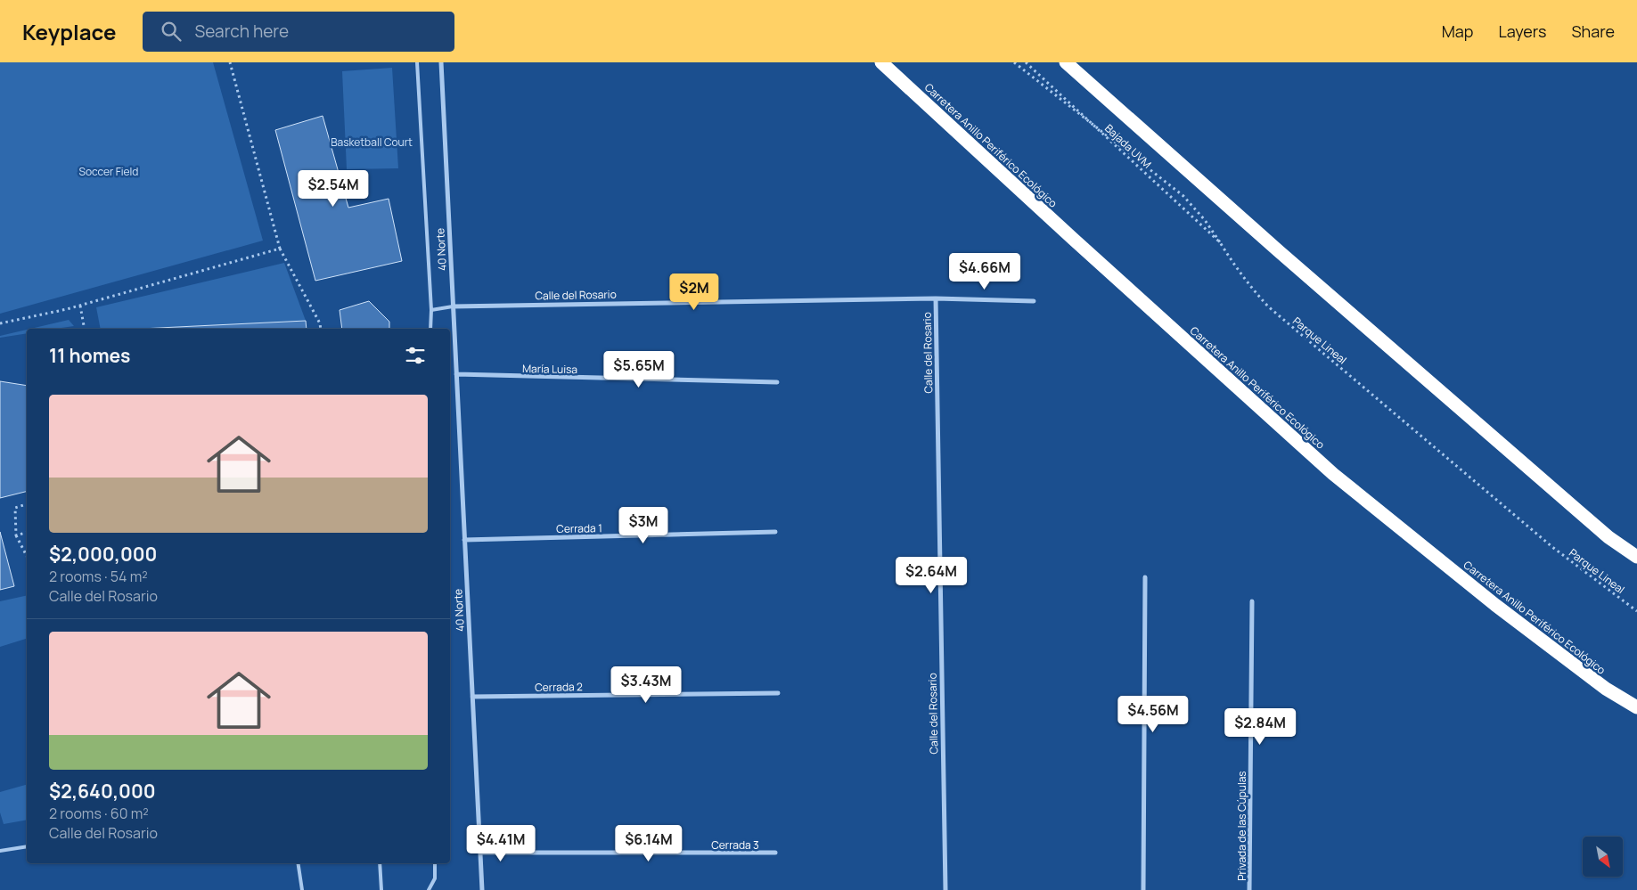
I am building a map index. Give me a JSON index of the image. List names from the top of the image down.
{
  "streets": {
    "highway": ["Carretera Anillo Periférico Ecológico"],
    "street": [
      "40 Norte",
      "Calle del Rosario",
      "María Luisa",
      "Cerrada 1",
      "Cerrada 2",
      "Privada de las Cúpulas",
      "Cerrada 3"
    ],
    "path": ["Bajada UVM", "Parque Lineal"]
  },
  "crossings": [
    ["Bajada UVM", "Parque Lineal"],
    ["40 Norte", "Calle del Rosario"],
    ["40 Norte", "María Luisa"],
    ["40 Norte", "Cerrada 1"],
    ["40 Norte", "Cerrada 2"],
    ["40 Norte", "Cerrada 3"]
  ],
  "parks": ["Basketball Court", "Soccer Field"],
  "north": "bottom right",
  "page": {
    "header": "Keyplace",
    "search": "Search here",
    "nav": ["Map", "Layers", "Share"],
    "price": [
      "$2.54M",
      "$4.66M",
      "$2M",
      "$5.65M",
      "$3M",
      "$2.64M",
      "$3.43M",
      "$4.56M",
      "$2.84M",
      "$4.41M",
      "$6.14M"
    ],
    "heading": "11 homes",
    "list": [
      {
        "name": "$2,000,000",
        "note": "2 rooms · 54 m² · Calle del Rosario"
      },
      {
        "name": "$2,640,000",
        "note": "2 rooms · 60 m² · Calle del Rosario"
      }
    ]
  }
}
